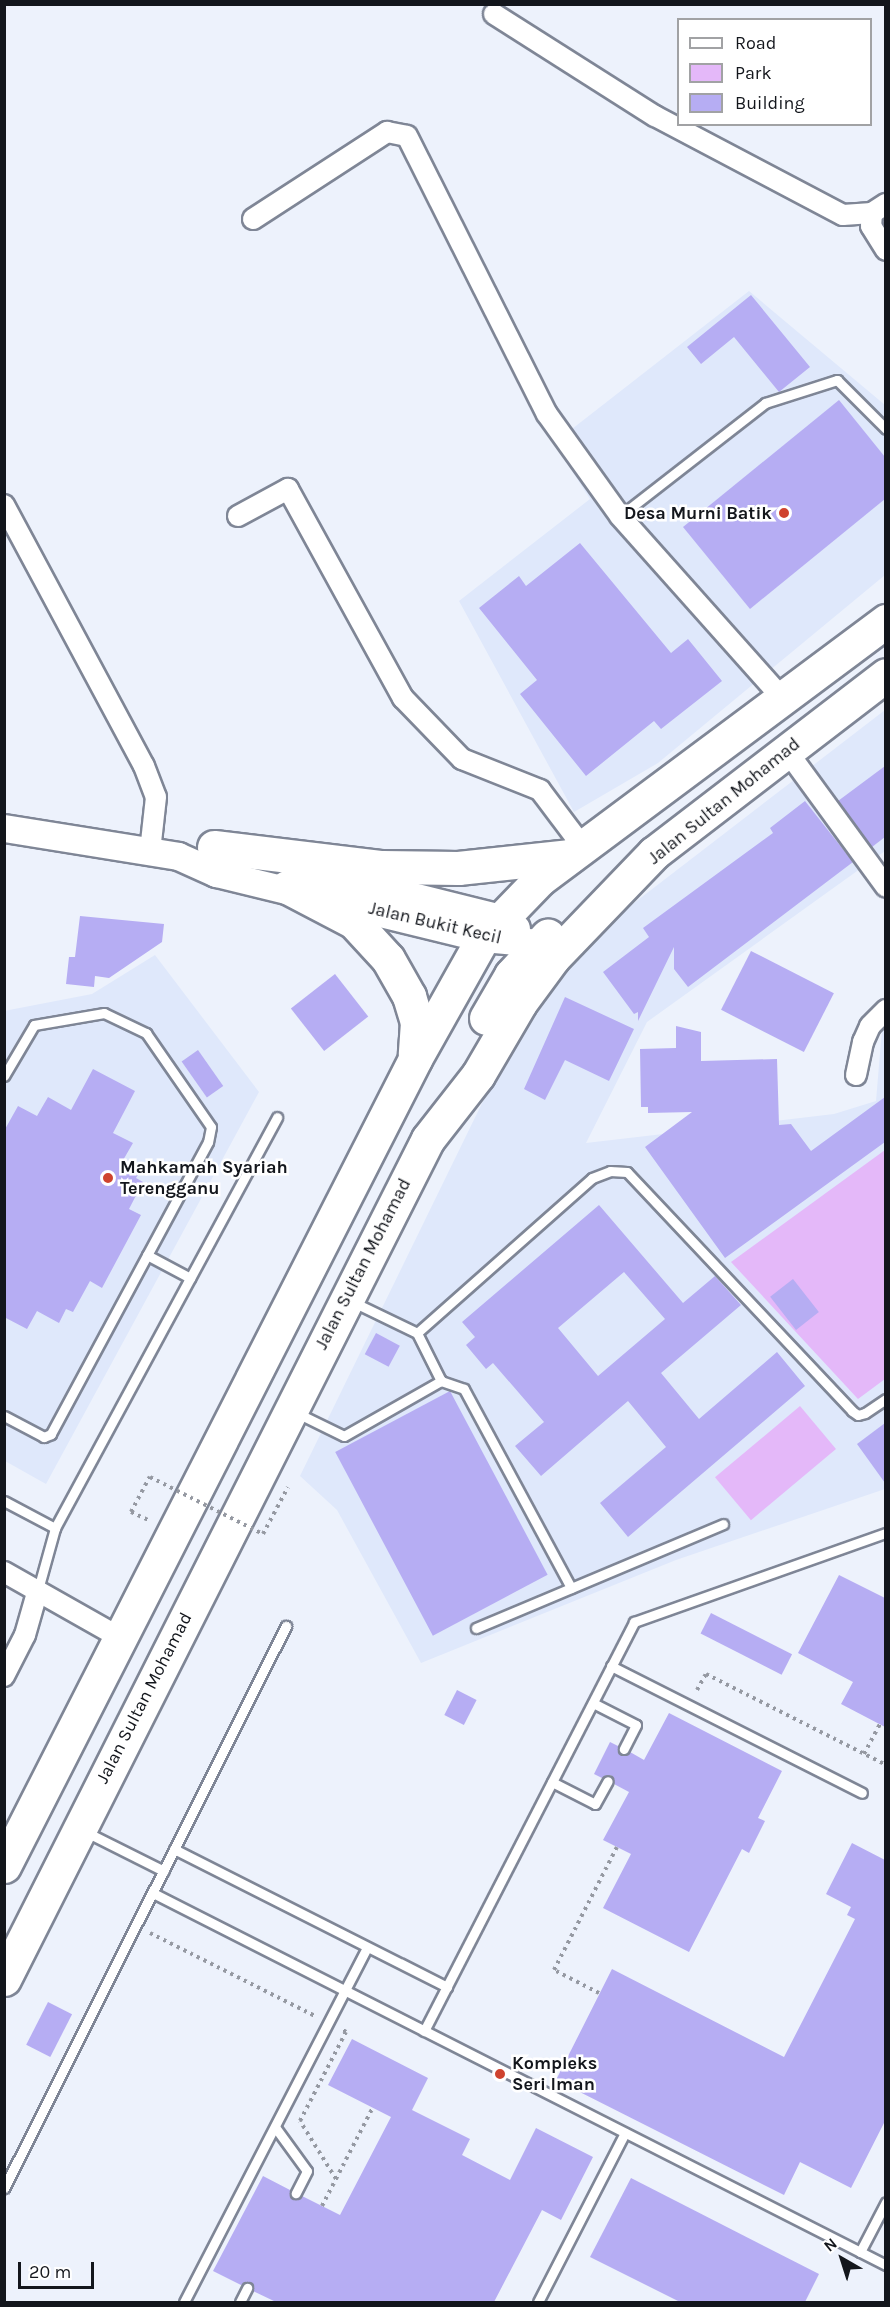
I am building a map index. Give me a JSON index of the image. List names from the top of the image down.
{
  "streets": {
    "highway": ["Jalan Sultan Mohamad"],
    "main road": ["Jalan Bukit Kecil"]
  },
  "places": ["Desa Murni Batik", "Mahkamah Syariah Terengganu", "Kompleks Seri Iman"],
  "legend": ["Road", "Park", "Building"],
  "scale_bar": "20 m",
  "north": "top left"
}
